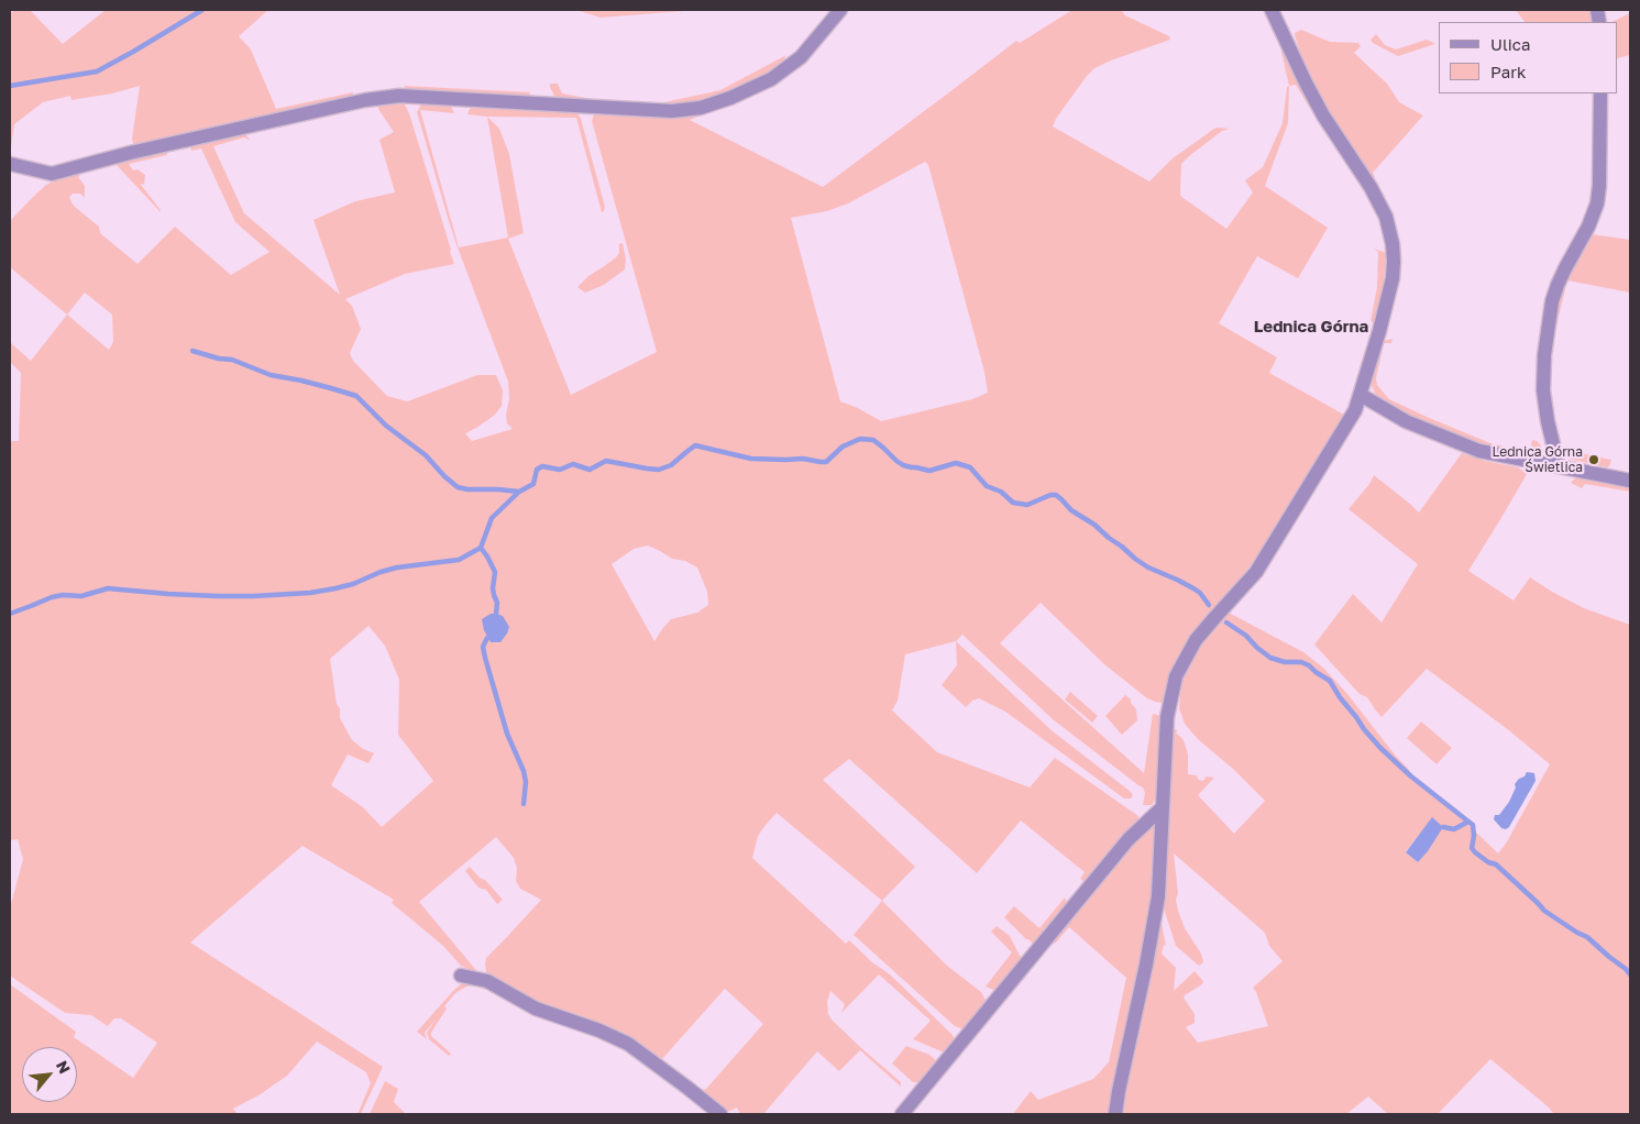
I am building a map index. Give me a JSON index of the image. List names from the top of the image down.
{
  "districts": ["Lednica Górna"],
  "places": ["Lednica Górna Świetlica"],
  "legend": ["Ulica", "Park"],
  "north": "top right"
}
